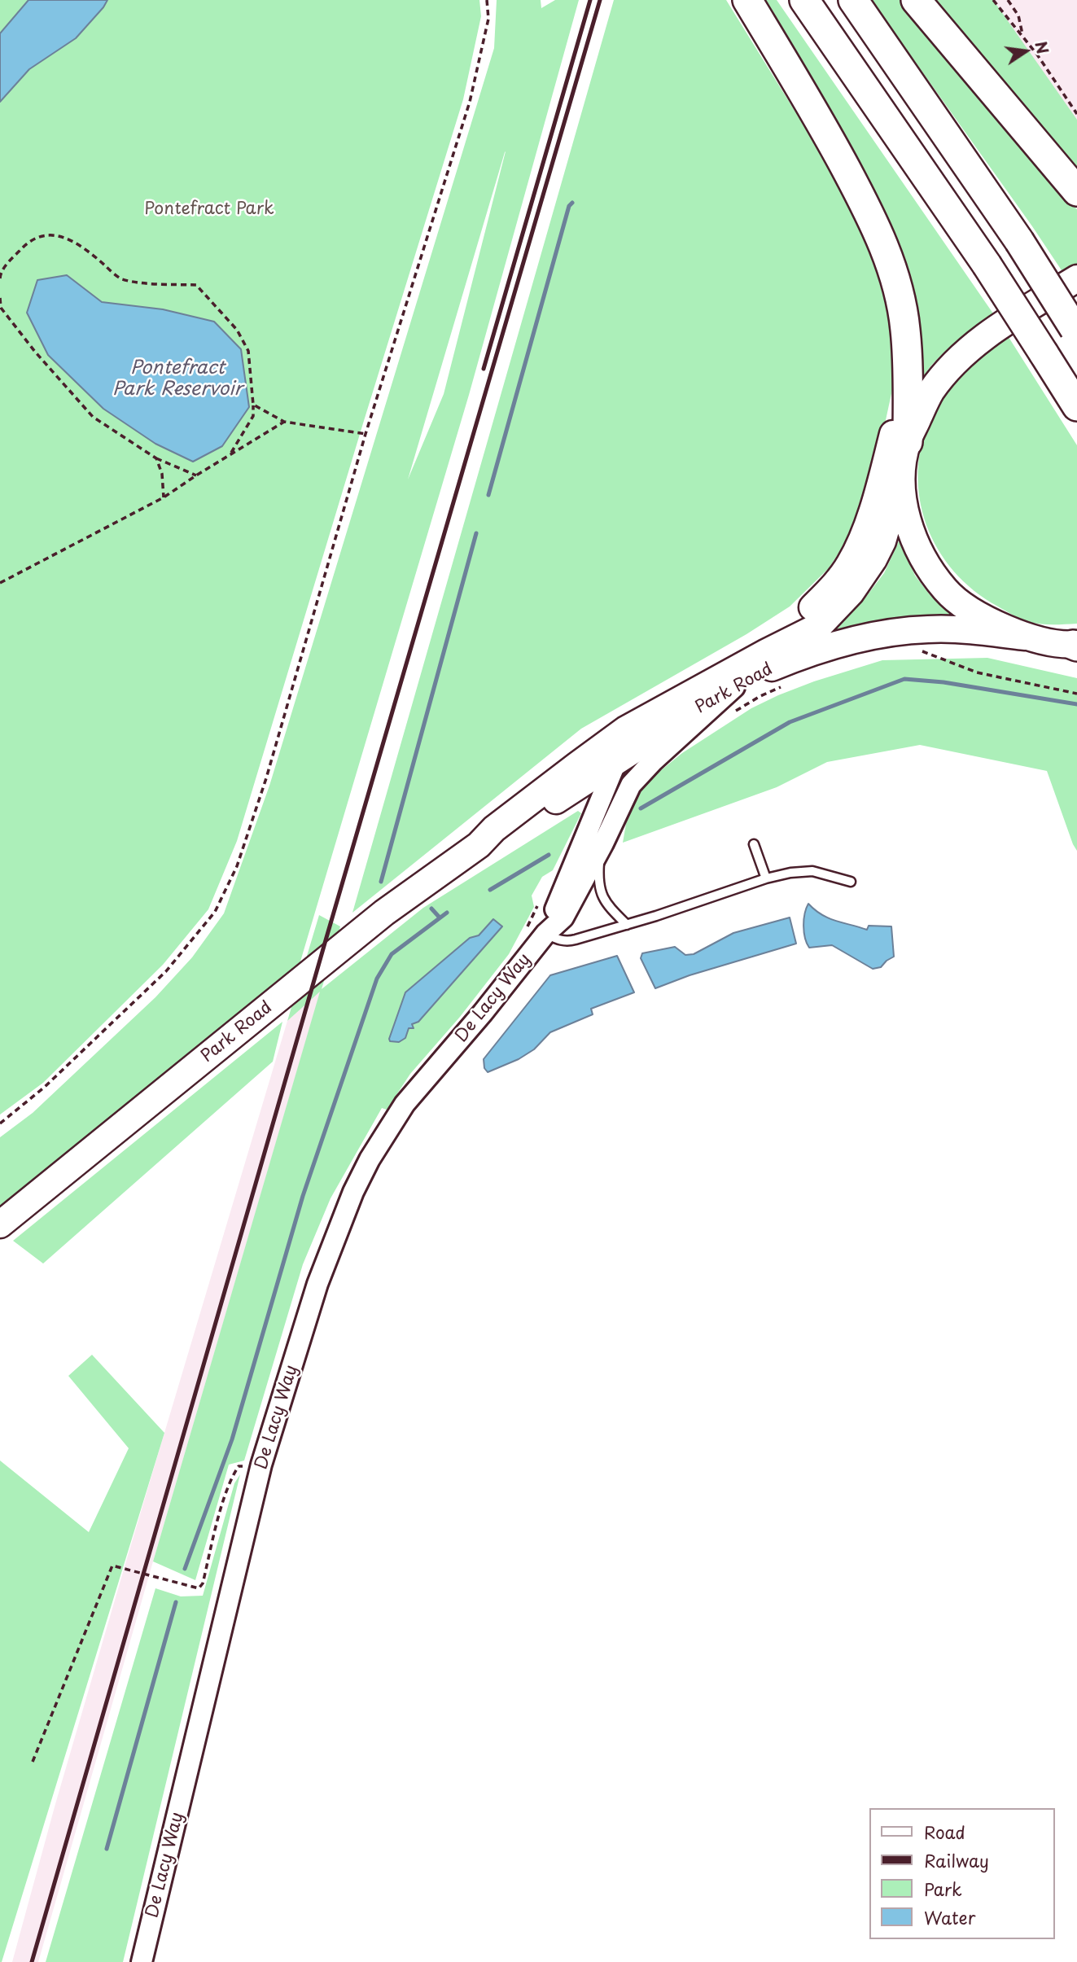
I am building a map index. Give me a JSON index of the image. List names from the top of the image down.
{
  "streets": {
    "main road": ["Park Road"],
    "street": ["De Lacy Way"]
  },
  "crossings": [
    ["Park Road", "De Lacy Way"]
  ],
  "water": ["Pontefract Park Reservoir"],
  "parks": ["Pontefract Park"],
  "legend": [
    "Road",
    "Railway",
    "Park",
    "Water"
  ],
  "north": "right"
}
